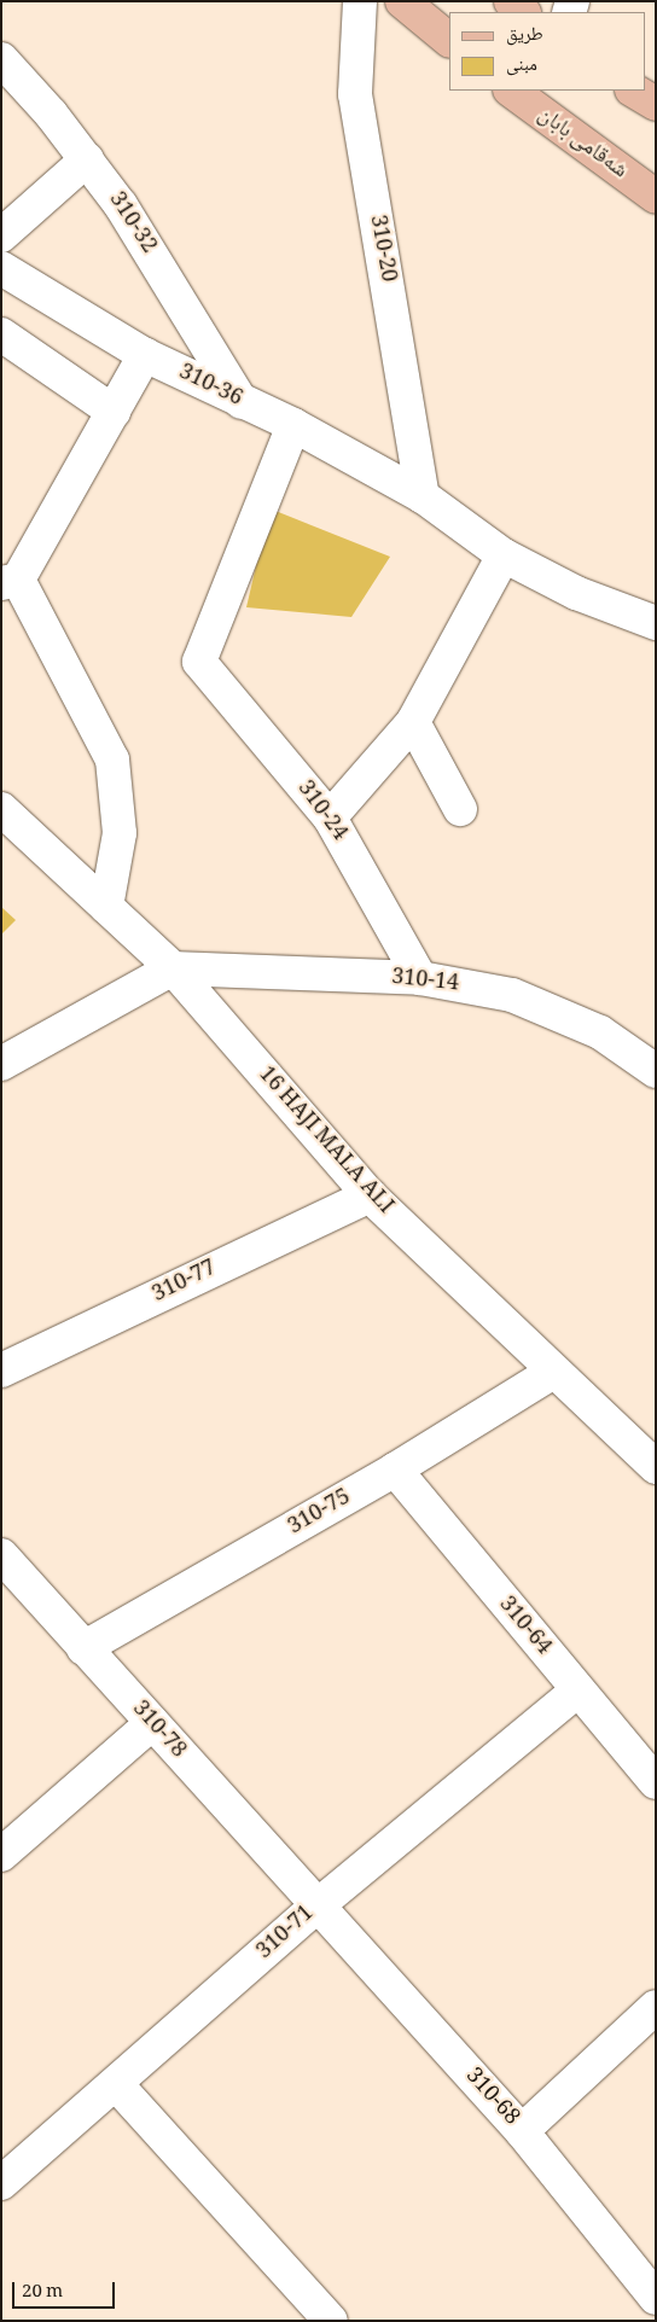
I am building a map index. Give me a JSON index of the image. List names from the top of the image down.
{
  "streets": {
    "main road": ["شەقامی بابان"],
    "street": [
      "310-32",
      "310-20",
      "310-36",
      "310-24",
      "310-14",
      "16 HAJI MALA ALI",
      "310-77",
      "310-75",
      "310-64",
      "310-78",
      "310-71",
      "310-68"
    ]
  },
  "crossings": [
    ["310-32", "310-36"],
    ["310-20", "310-36"],
    ["310-36", "310-24"],
    ["310-24", "310-14"],
    ["310-14", "16 HAJI MALA ALI"],
    ["16 HAJI MALA ALI", "310-77"],
    ["16 HAJI MALA ALI", "310-75"],
    ["310-75", "310-64"],
    ["310-75", "310-78"],
    ["310-64", "310-71"],
    ["310-78", "310-71"],
    ["310-78", "310-68"],
    ["310-71", "310-68"]
  ],
  "legend": ["طريق", "مبنى"],
  "scale_bar": "20 m"
}
